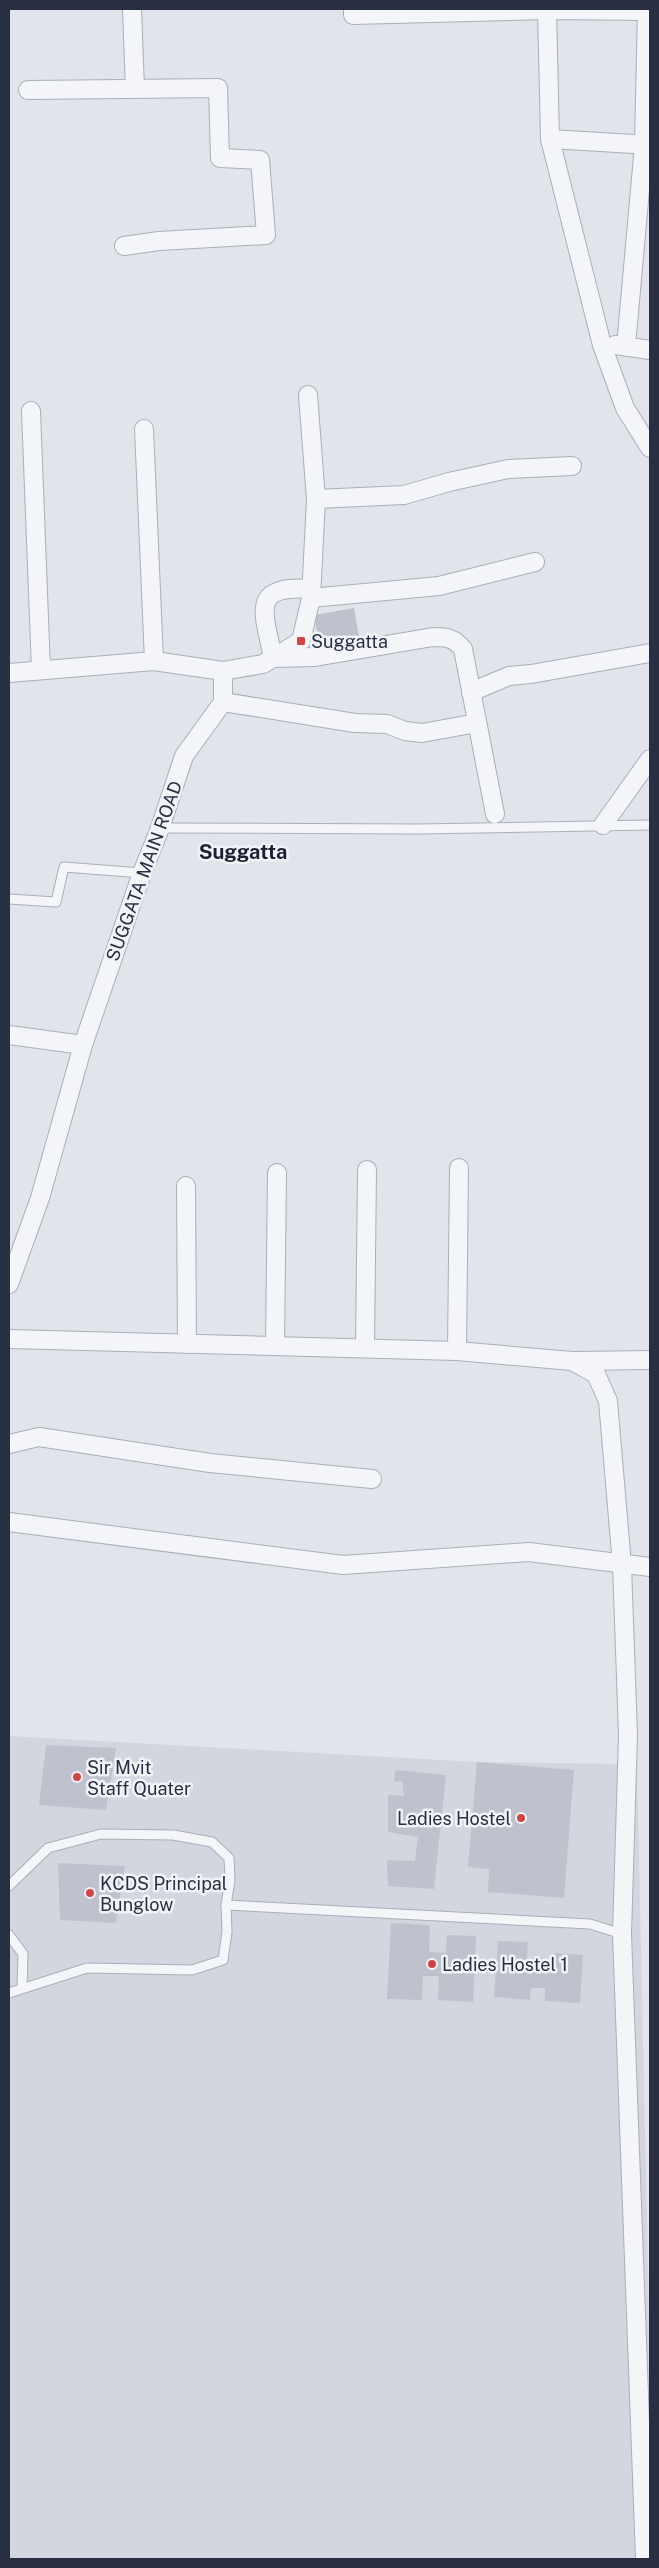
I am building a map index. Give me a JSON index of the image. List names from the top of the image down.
{
  "streets": {
    "street": ["SUGGATA MAIN ROAD"]
  },
  "districts": ["Suggatta"],
  "places": {
    "transit": ["Suggatta"],
    "other": [
      "Sir Mvit Staff Quater",
      "Ladies Hostel",
      "KCDS Principal Bunglow",
      "Ladies Hostel 1"
    ]
  }
}
